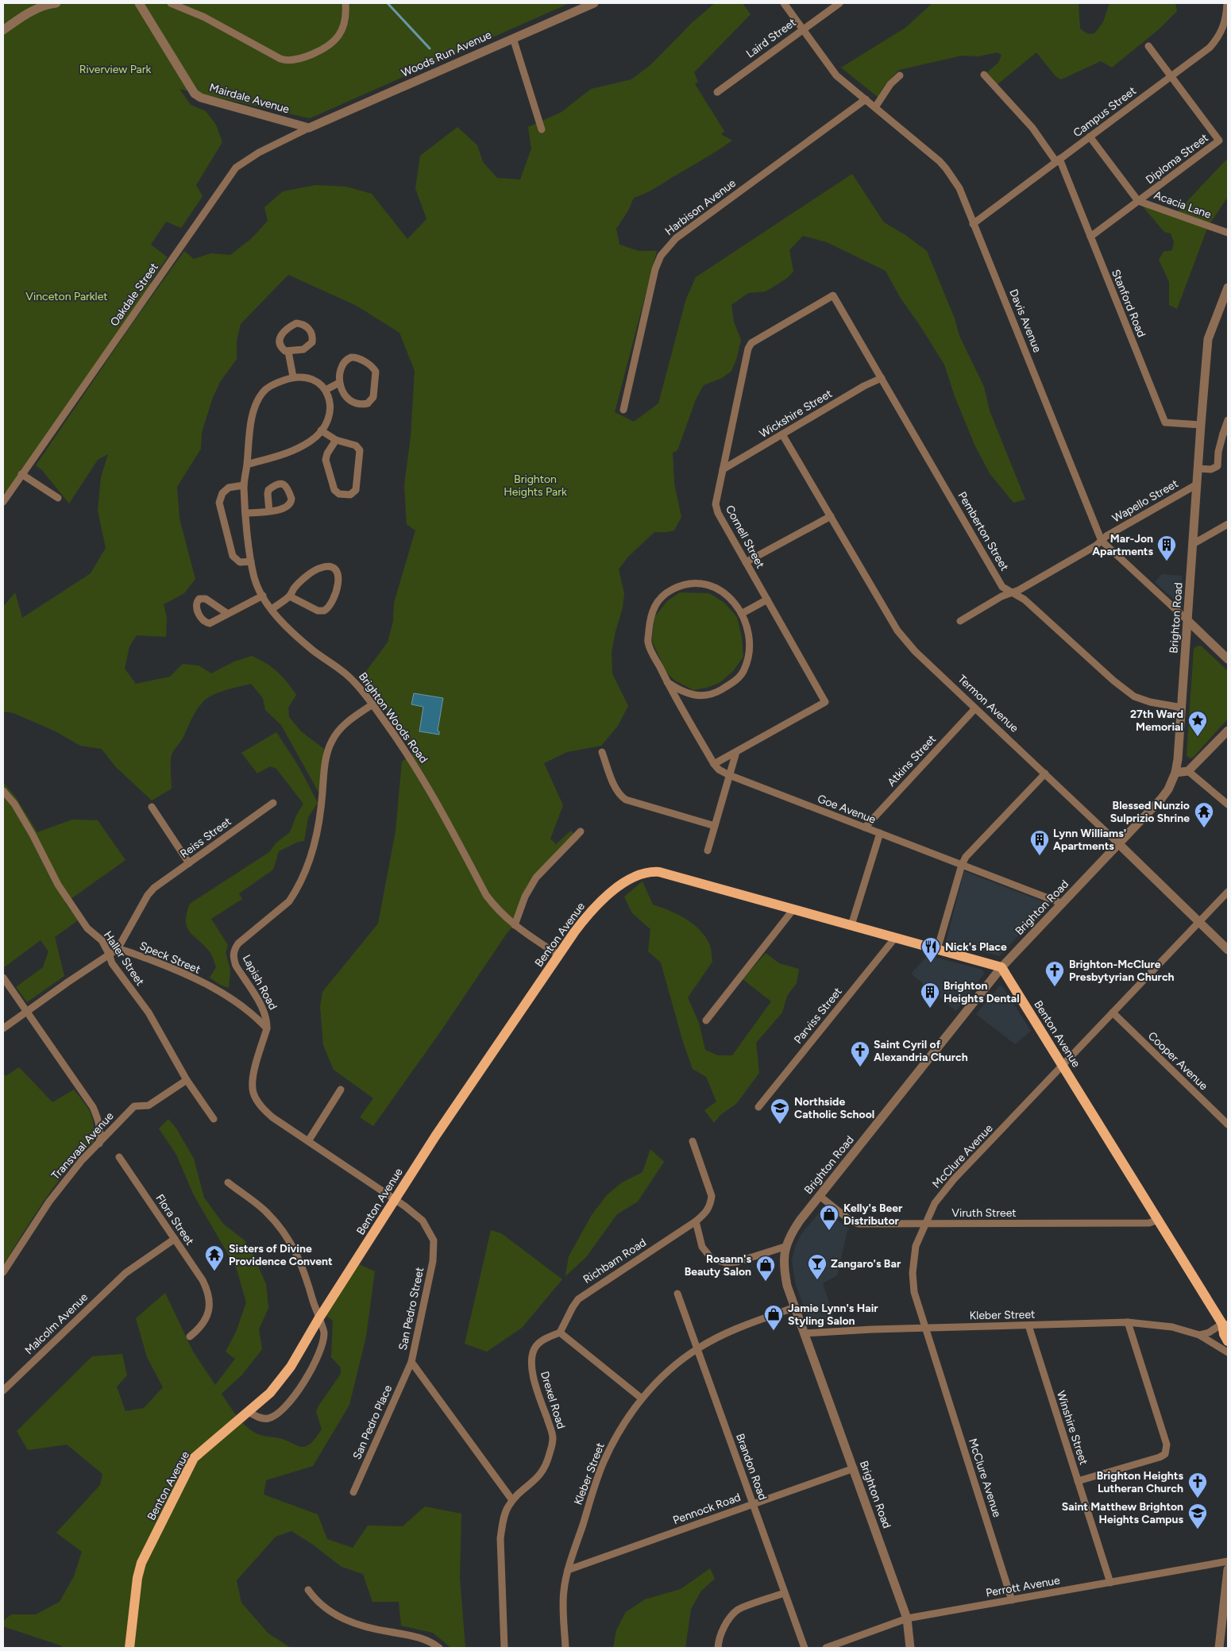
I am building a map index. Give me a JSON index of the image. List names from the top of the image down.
{
  "streets": {
    "main road": ["Benton Avenue"],
    "street": [
      "Laird Street",
      "Woods Run Avenue",
      "Mairdale Avenue",
      "Campus Street",
      "Diploma Street",
      "Acacia Lane",
      "Harbison Avenue",
      "Oakdale Street",
      "Stanford Road",
      "Davis Avenue",
      "Wickshire Street",
      "Wapello Street",
      "Pemberton Street",
      "Cornell Street",
      "Brighton Road",
      "Termon Avenue",
      "Brighton Woods Road",
      "Atkins Street",
      "Goe Avenue",
      "Reiss Street",
      "Speck Street",
      "Haller Street",
      "Lapish Road",
      "Parviss Street",
      "Cooper Avenue",
      "Transvaal Avenue",
      "McClure Avenue",
      "Viruth Street",
      "Flora Street",
      "Richbarn Road",
      "San Pedro Street",
      "Kleber Street",
      "Malcolm Avenue",
      "Drexel Road",
      "San Pedro Place",
      "Winshire Street",
      "Brandon Road",
      "Pennock Road",
      "Perrott Avenue"
    ]
  },
  "crossings": [
    ["Laird Street", "Davis Avenue"],
    ["Woods Run Avenue", "Mairdale Avenue"],
    ["Woods Run Avenue", "Oakdale Street"],
    ["Mairdale Avenue", "Oakdale Street"],
    ["Campus Street", "Diploma Street"],
    ["Campus Street", "Acacia Lane"],
    ["Campus Street", "Stanford Road"],
    ["Campus Street", "Davis Avenue"],
    ["Diploma Street", "Acacia Lane"],
    ["Diploma Street", "Stanford Road"],
    ["Harbison Avenue", "Davis Avenue"],
    ["Stanford Road", "Brighton Road"],
    ["Davis Avenue", "Wapello Street"],
    ["Davis Avenue", "Brighton Road"],
    ["Wickshire Street", "Pemberton Street"],
    ["Wickshire Street", "Cornell Street"],
    ["Wickshire Street", "Termon Avenue"],
    ["Wapello Street", "Pemberton Street"],
    ["Wapello Street", "Brighton Road"],
    ["Pemberton Street", "Cornell Street"],
    ["Pemberton Street", "Brighton Road"],
    ["Brighton Road", "Termon Avenue"],
    ["Brighton Road", "Goe Avenue"],
    ["Brighton Road", "Benton Avenue"],
    ["Brighton Road", "Viruth Street"],
    ["Brighton Road", "Kleber Street"],
    ["Brighton Road", "Pennock Road"],
    ["Brighton Road", "Perrott Avenue"],
    ["Termon Avenue", "Atkins Street"],
    ["Termon Avenue", "McClure Avenue"],
    ["Brighton Woods Road", "Benton Avenue"],
    ["Brighton Woods Road", "Lapish Road"],
    ["Atkins Street", "Goe Avenue"],
    ["Reiss Street", "Speck Street"],
    ["Benton Avenue", "Lapish Road"],
    ["Benton Avenue", "Parviss Street"],
    ["Benton Avenue", "McClure Avenue"],
    ["Benton Avenue", "Viruth Street"],
    ["Benton Avenue", "San Pedro Street"],
    ["Speck Street", "Lapish Road"],
    ["Haller Street", "Transvaal Avenue"],
    ["Lapish Road", "San Pedro Street"],
    ["Cooper Avenue", "McClure Avenue"],
    ["McClure Avenue", "Viruth Street"],
    ["McClure Avenue", "Kleber Street"],
    ["McClure Avenue", "Perrott Avenue"],
    ["Flora Street", "Malcolm Avenue"],
    ["Richbarn Road", "Drexel Road"],
    ["San Pedro Street", "Drexel Road"],
    ["San Pedro Street", "San Pedro Place"],
    ["Kleber Street", "Winshire Street"],
    ["Kleber Street", "Brandon Road"],
    ["Kleber Street", "Pennock Road"],
    ["Winshire Street", "Perrott Avenue"],
    ["Brandon Road", "Pennock Road"]
  ],
  "parks": ["Riverview Park", "Vinceton Parklet", "Brighton Heights Park"],
  "places": {
    "building": ["Mar-Jon Apartments", "Lynn Williams' Apartments", "Brighton Heights Dental"],
    "place": ["27th Ward Memorial"],
    "temple": ["Blessed Nunzio Sulprizio Shrine", "Sisters of Divine Providence Convent"],
    "restaurant": ["Nick's Place"],
    "church": ["Brighton-McClure Presbytyrian Church", "Saint Cyril of Alexandria Church", "Brighton Heights Lutheran Church"],
    "school or university": ["Northside Catholic School", "Saint Matthew Brighton Heights Campus"],
    "shop": ["Kelly's Beer Distributor", "Rosann's Beauty Salon", "Jamie Lynn's Hair Styling Salon"],
    "bar": ["Zangaro's Bar"]
  }
}
